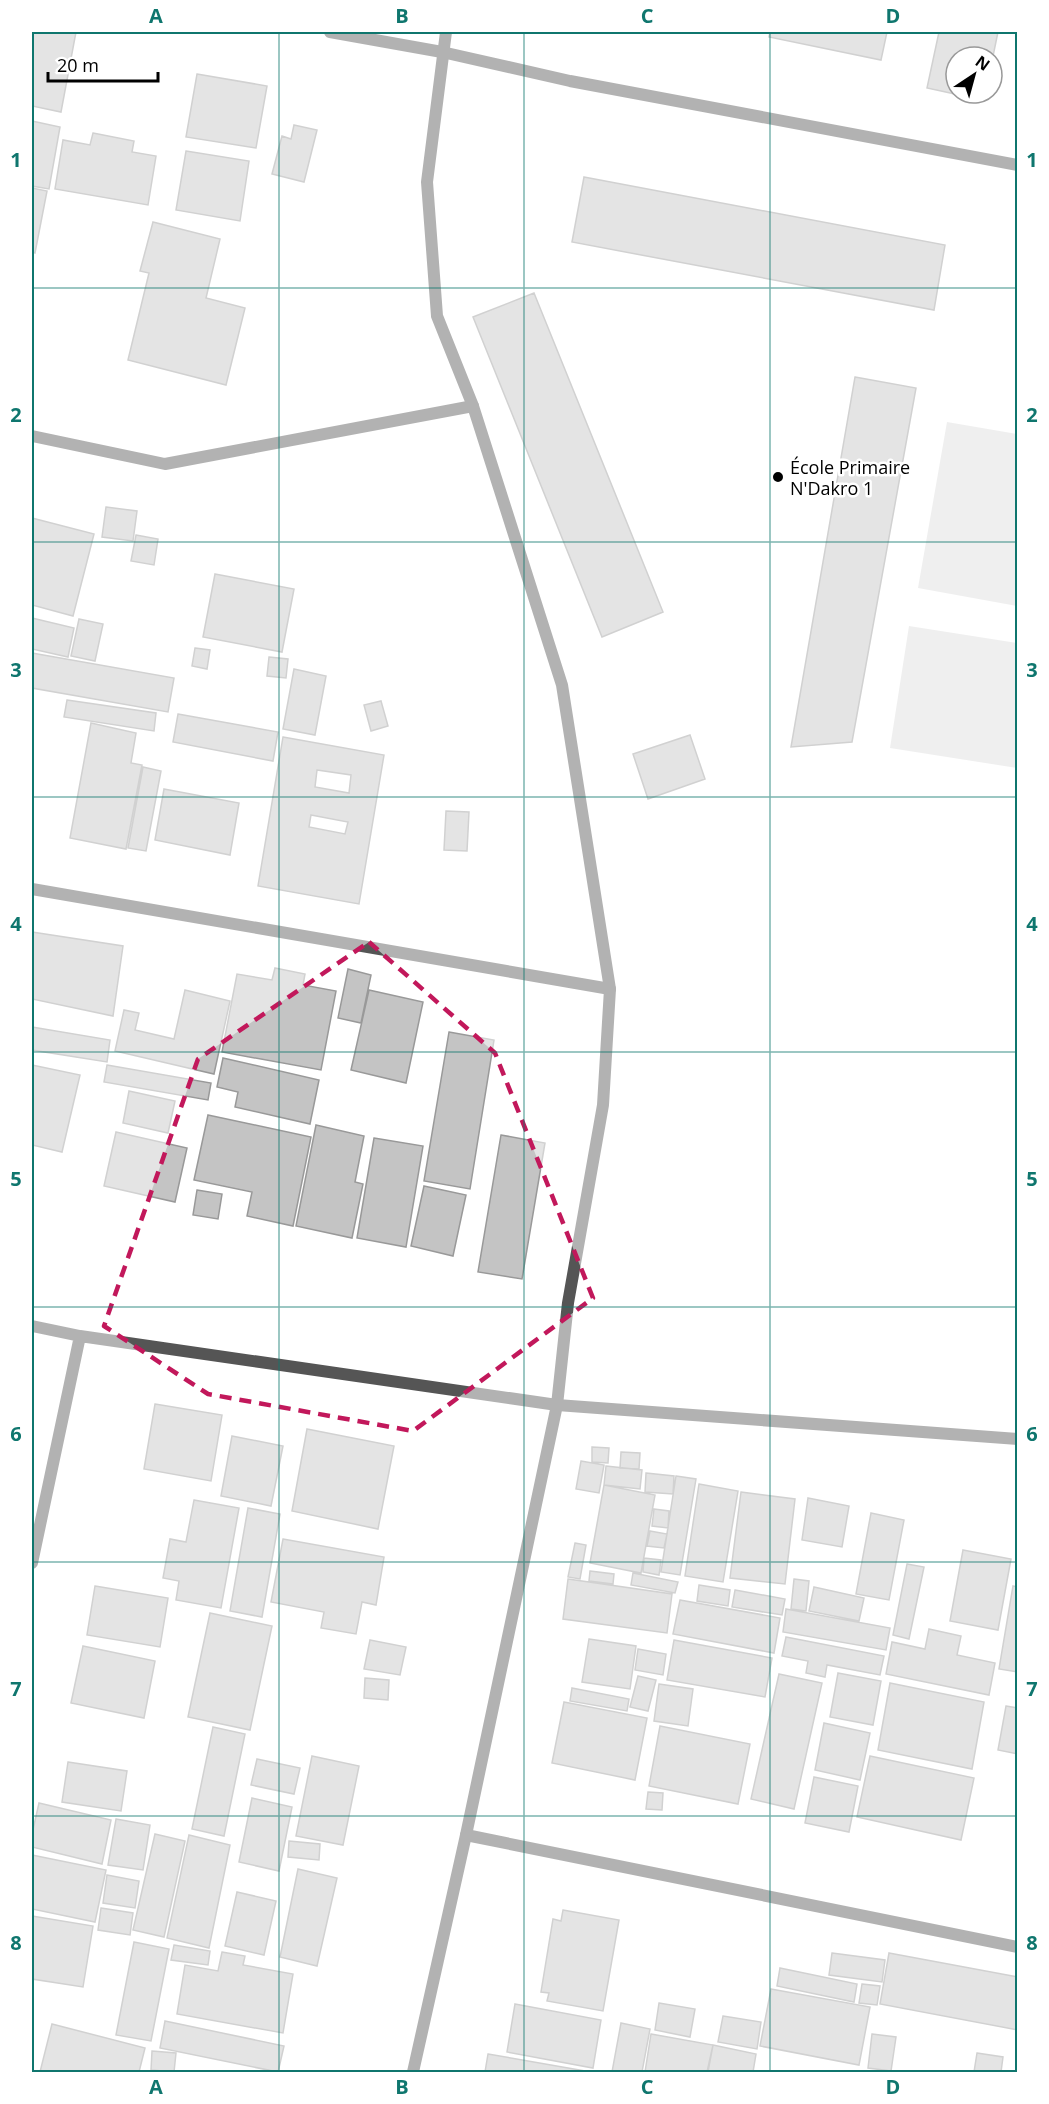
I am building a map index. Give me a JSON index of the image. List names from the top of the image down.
{
  "places": ["École Primaire N'Dakro 1"],
  "scale_bar": "20 m",
  "north": "top right",
  "grid": {
    "columns": [
      "A",
      "B",
      "C",
      "D"
    ],
    "rows": [
      "1",
      "2",
      "3",
      "4",
      "5",
      "6",
      "7",
      "8"
    ]
  }
}
